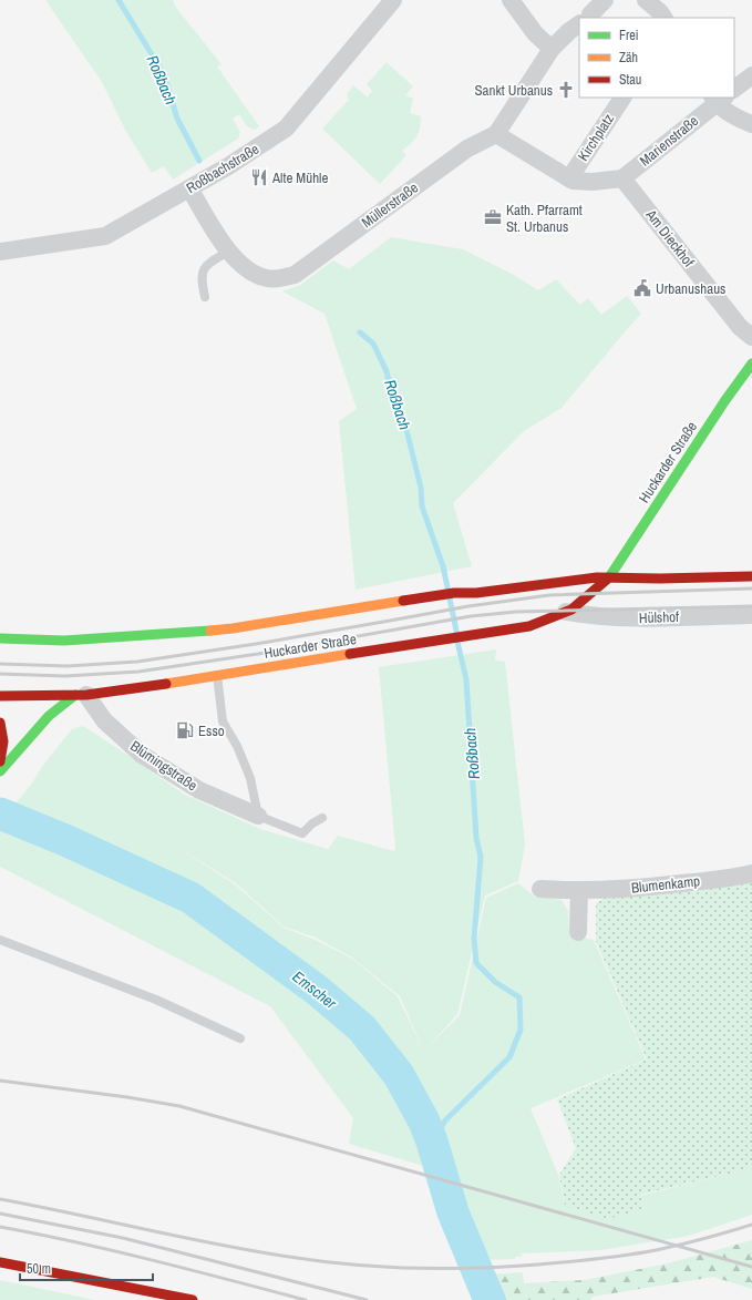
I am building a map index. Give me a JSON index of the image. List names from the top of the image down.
{
  "streets": {
    "main road": ["Huckarder Straße"],
    "street": [
      "Kirchplatz",
      "Marienstraße",
      "Roßbachstraße",
      "Müllerstraße",
      "Am Dieckhof",
      "Hülshof",
      "Blümingstraße",
      "Blumenkamp"
    ]
  },
  "crossings": [
    ["Marienstraße", "Am Dieckhof"],
    ["Roßbachstraße", "Müllerstraße"],
    ["Huckarder Straße", "Hülshof"],
    ["Huckarder Straße", "Blümingstraße"]
  ],
  "water": ["Roßbach", "Emscher"],
  "places": {
    "church": ["Sankt Urbanus"],
    "restaurant": ["Alte Mühle"],
    "office": ["Kath. Pfarramt St. Urbanus"],
    "public building": ["Urbanushaus"],
    "fuel station": ["Esso"]
  },
  "legend": ["Frei", "Zäh", "Stau"],
  "scale_bar": "50 m"
}
